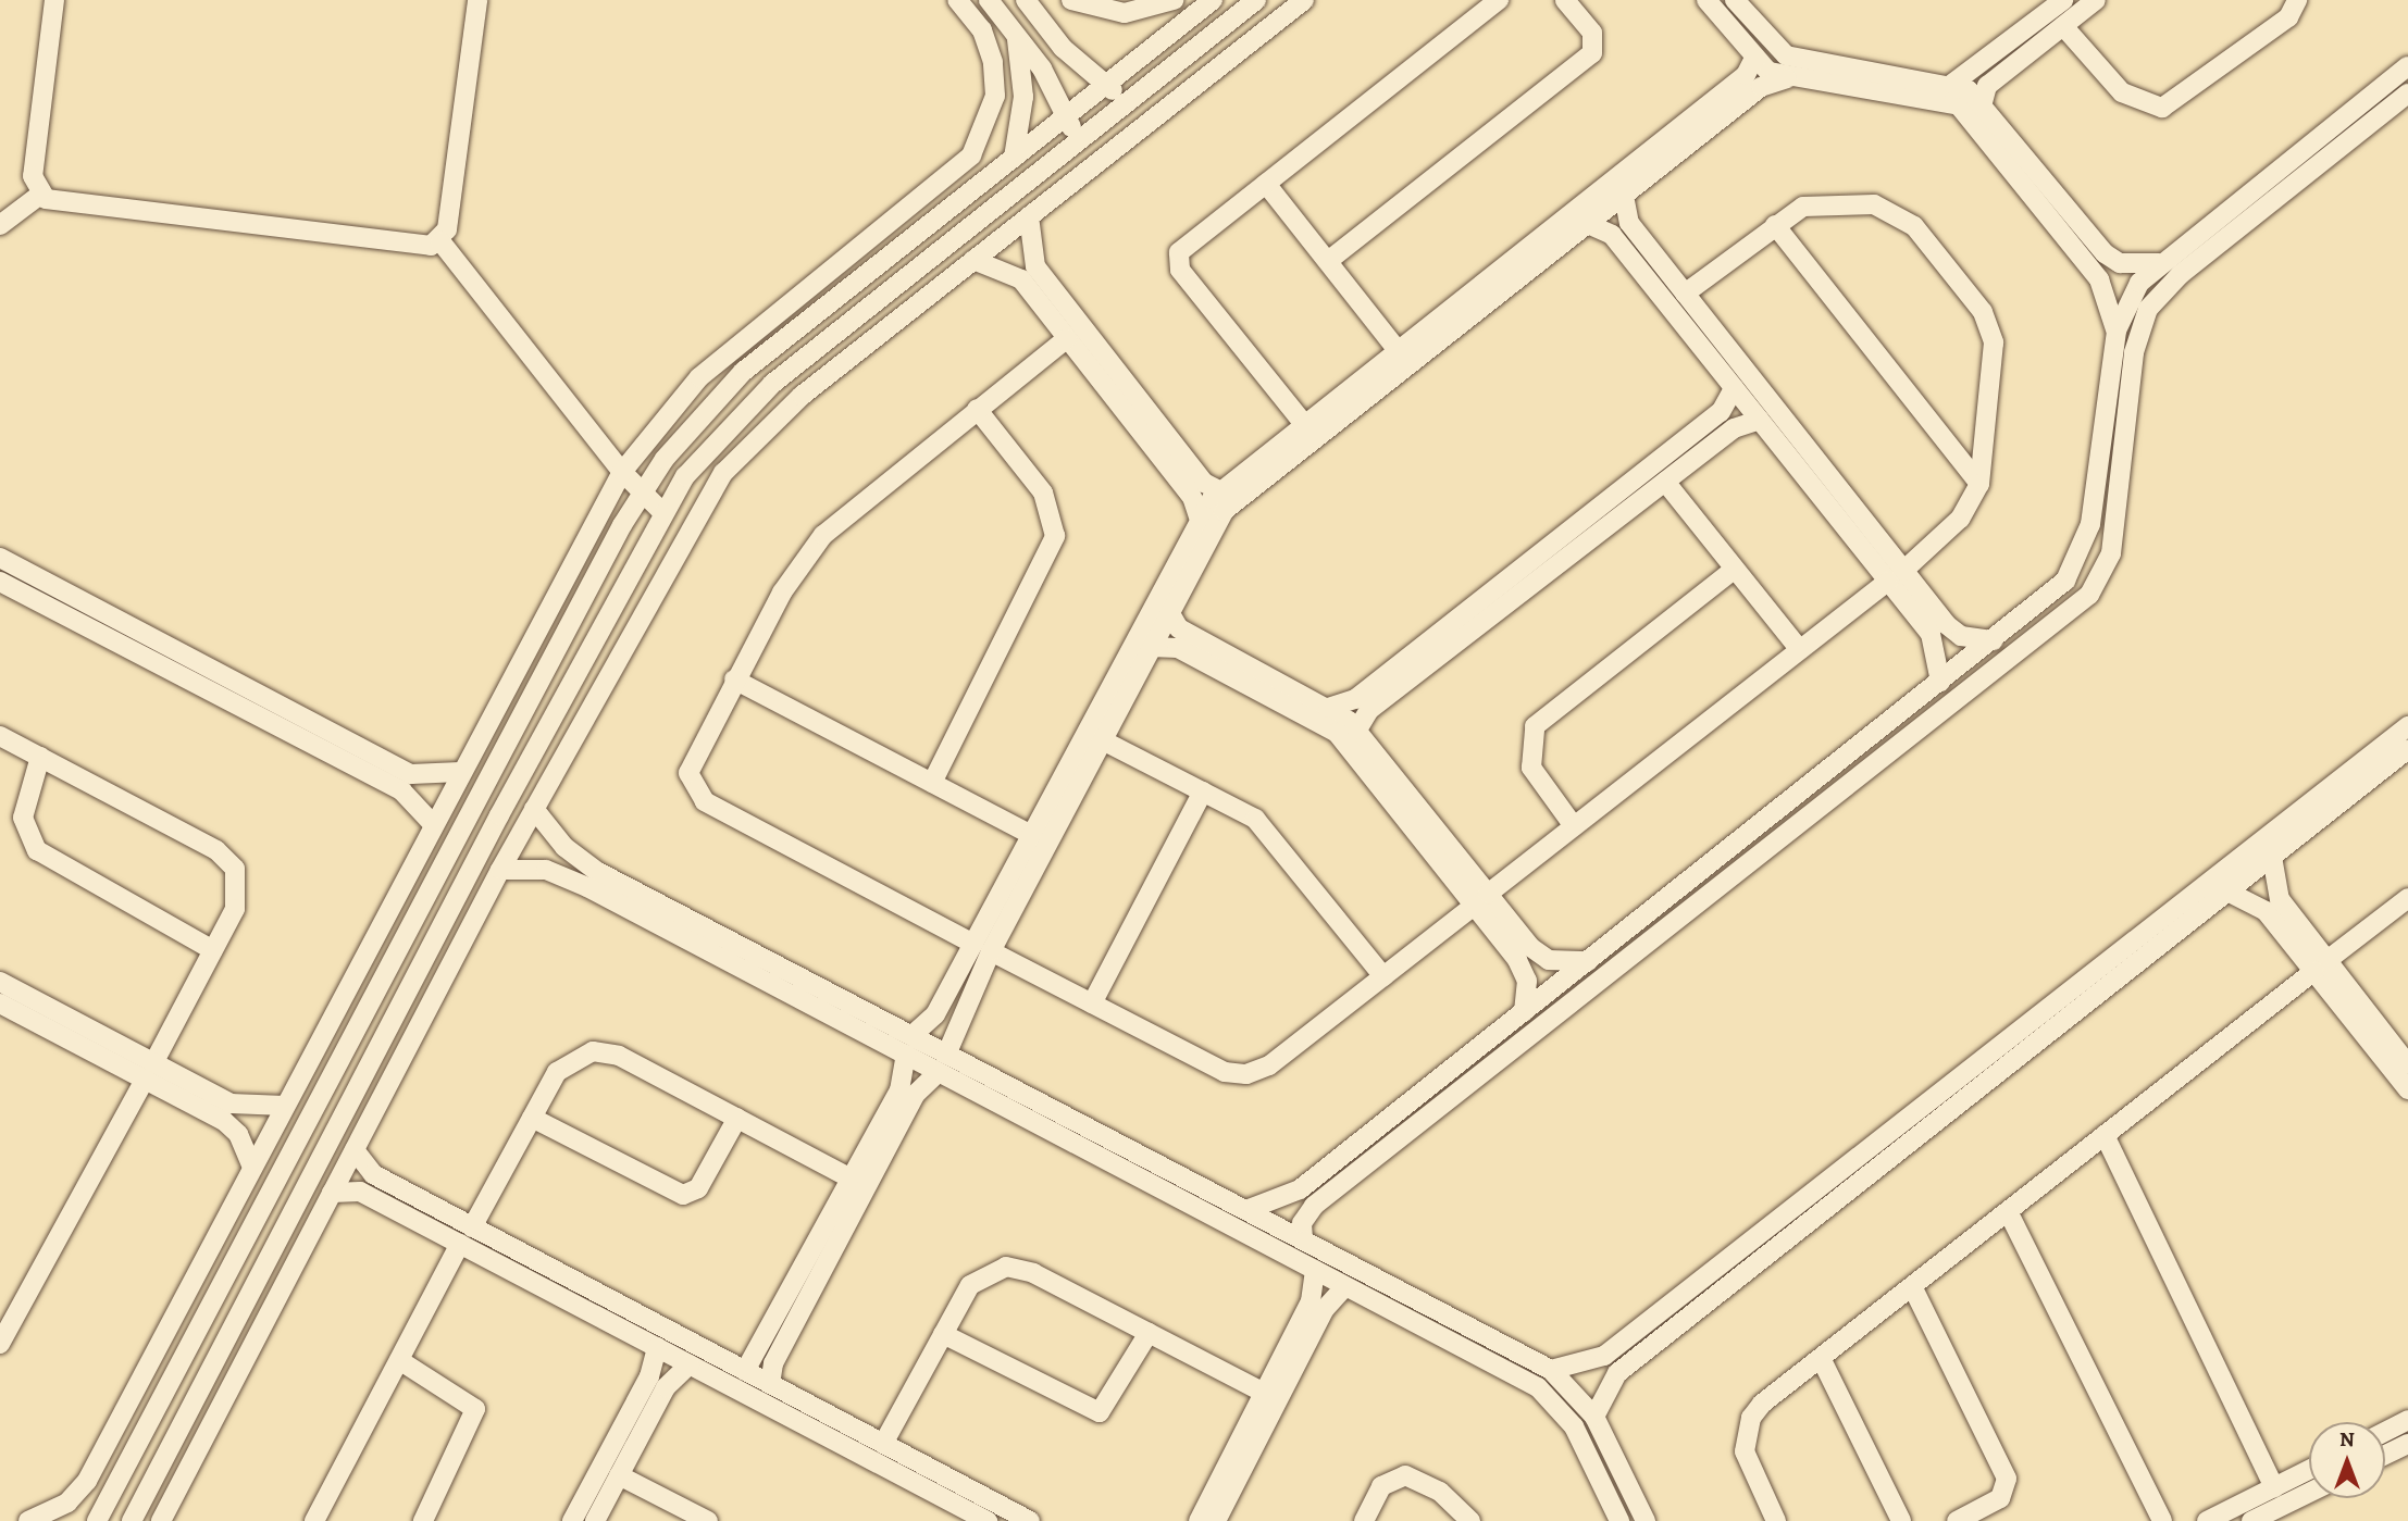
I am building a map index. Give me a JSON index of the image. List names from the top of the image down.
{
  "north": "top"
}
